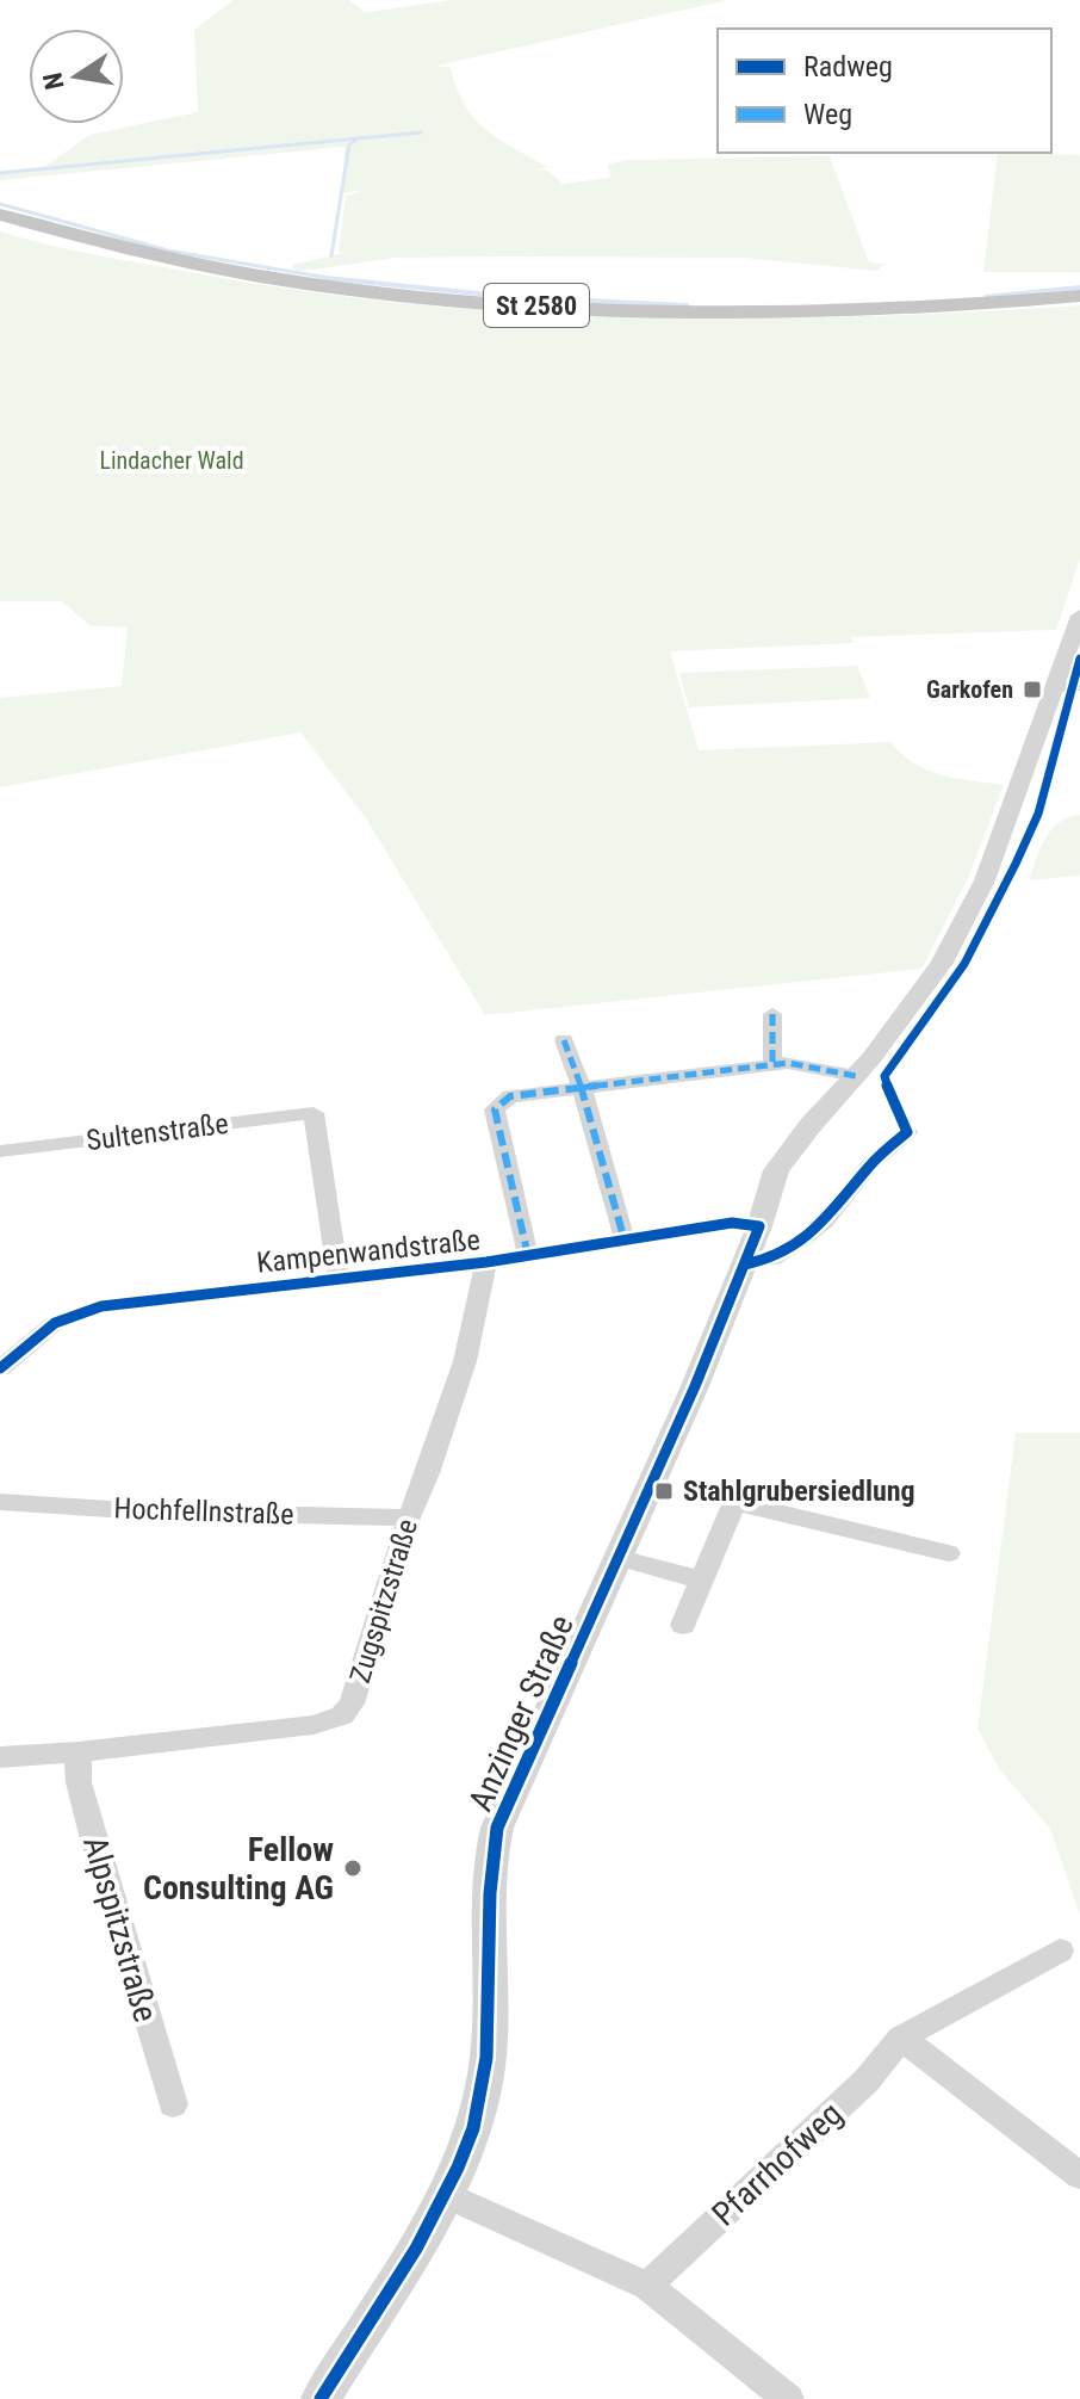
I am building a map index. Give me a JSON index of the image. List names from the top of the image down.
{
  "streets": {
    "highway": ["St 2580"],
    "street": [
      "Sultenstraße",
      "Kampenwandstraße",
      "Hochfellnstraße",
      "Zugspitzstraße",
      "Anzinger Straße",
      "Alpspitzstraße",
      "Pfarrhofweg"
    ]
  },
  "crossings": [
    ["Sultenstraße", "Kampenwandstraße"],
    ["Kampenwandstraße", "Zugspitzstraße"],
    ["Kampenwandstraße", "Anzinger Straße"],
    ["Hochfellnstraße", "Zugspitzstraße"],
    ["Zugspitzstraße", "Alpspitzstraße"]
  ],
  "parks": ["Lindacher Wald"],
  "places": {
    "transit": ["Garkofen", "Stahlgrubersiedlung"],
    "other": ["Fellow Consulting AG"]
  },
  "legend": ["Radweg", "Weg"],
  "north": "left"
}
